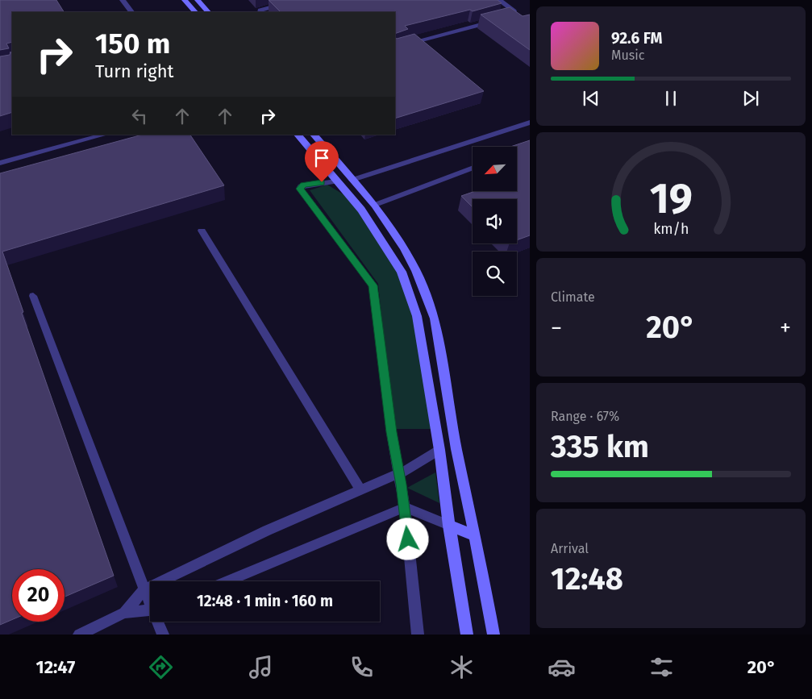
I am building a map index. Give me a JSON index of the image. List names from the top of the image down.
{
  "north": "bottom left",
  "page": {
    "turn": ["150 m", "Turn right"],
    "song": ["92.6 FM", "Music"],
    "tile": [
      "Climate",
      ["Range · 67%", "335 km"],
      ["Arrival", "12:48"]
    ],
    "heat": ["−", "20°", "+"],
    "limit": "20",
    "trip": "12:48 · 1 min · 160 m",
    "tabs": ["12:47", "20°"],
    "gauge": ["19", "km/h"]
  }
}
